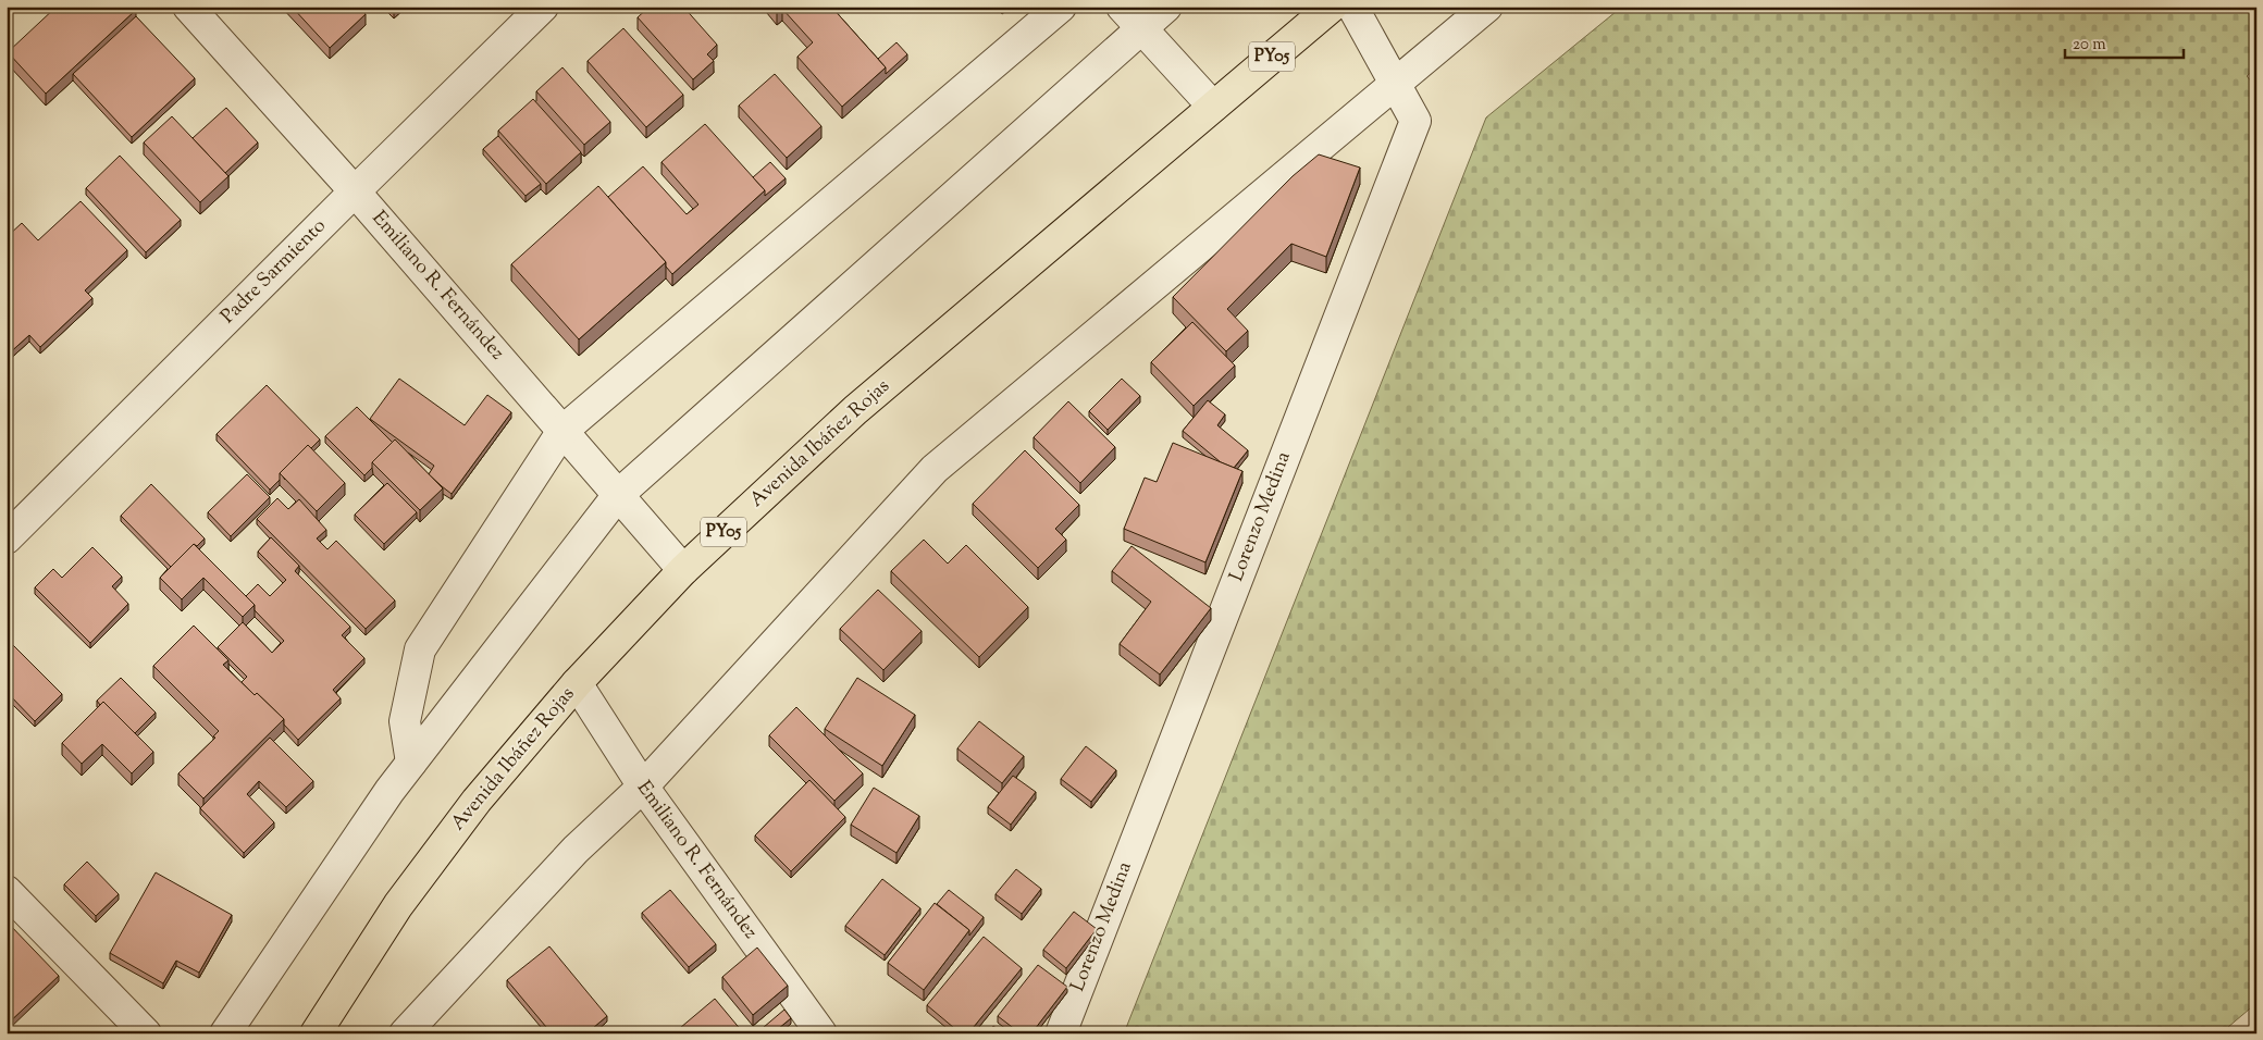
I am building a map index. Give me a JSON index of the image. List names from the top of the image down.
{
  "streets": {
    "highway": ["PY05", "Avenida Ibáñez Rojas"],
    "street": ["Padre Sarmiento", "Emiliano R. Fernández", "Lorenzo Medina"]
  },
  "crossings": [
    ["PY05", "Avenida Ibáñez Rojas"],
    ["Padre Sarmiento", "Emiliano R. Fernández"],
    ["Emiliano R. Fernández", "Avenida Ibáñez Rojas"]
  ],
  "scale_bar": "20 m"
}
